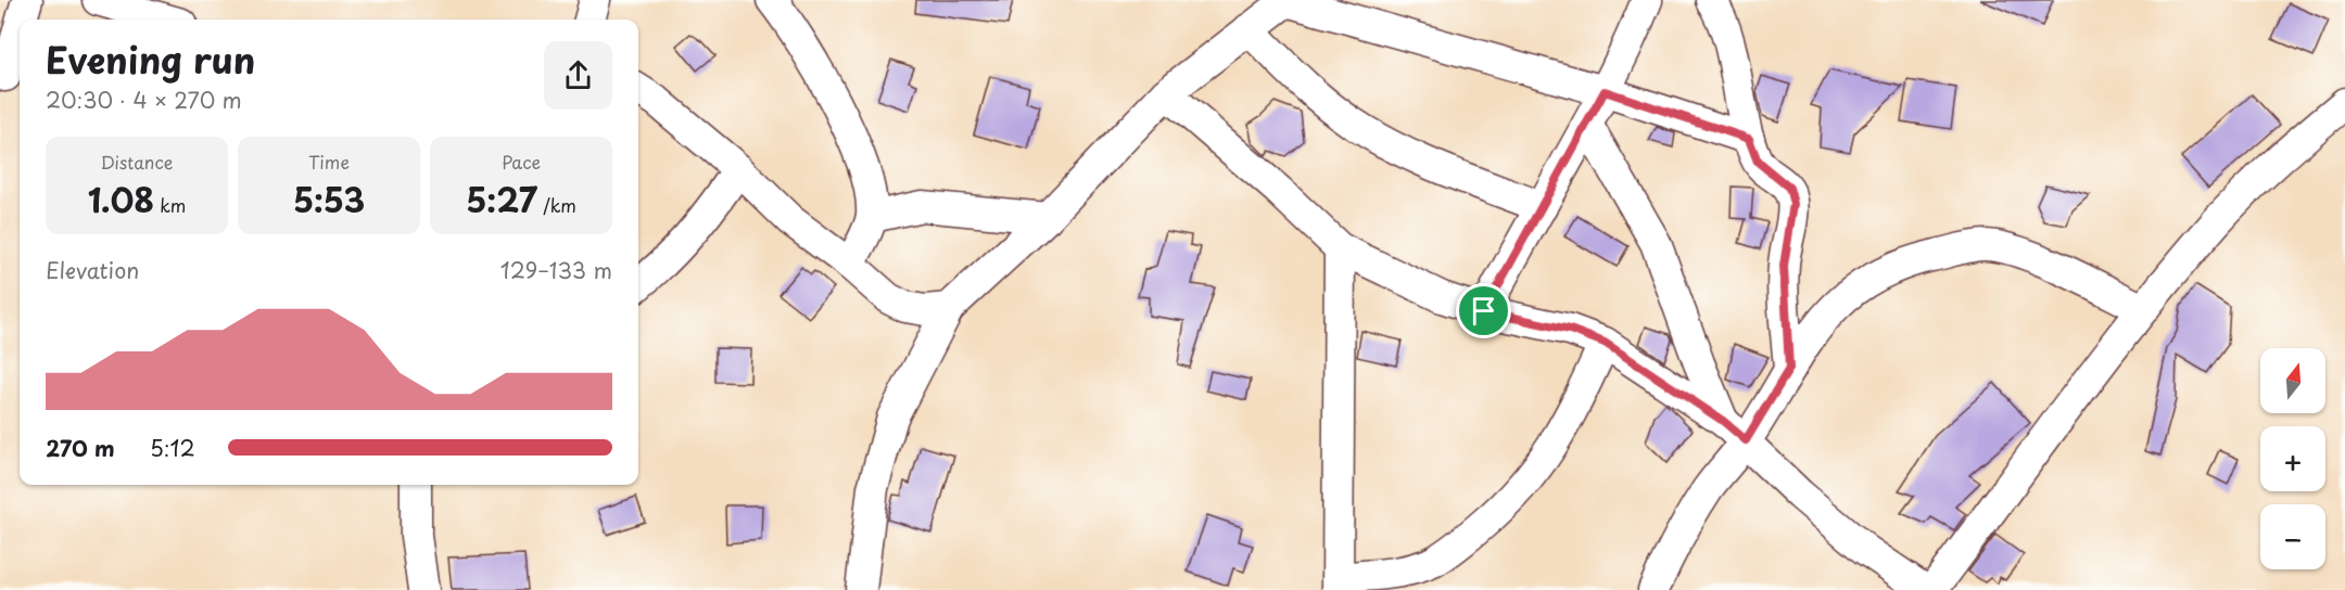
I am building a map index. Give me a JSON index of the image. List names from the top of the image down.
{
  "north": "top",
  "page": {
    "heading": ["Evening run", "20:30 · 4 × 270 m"],
    "stats": [
      ["Distance", "1.08 km"],
      ["Time", "5:53"],
      ["Pace", "5:27 /km"]
    ],
    "chart": ["Elevation", "129–133 m"],
    "map_buttons": ["+", "−"],
    "list": [
      {
        "name": "270 m",
        "note": "5:12"
      }
    ]
  }
}
